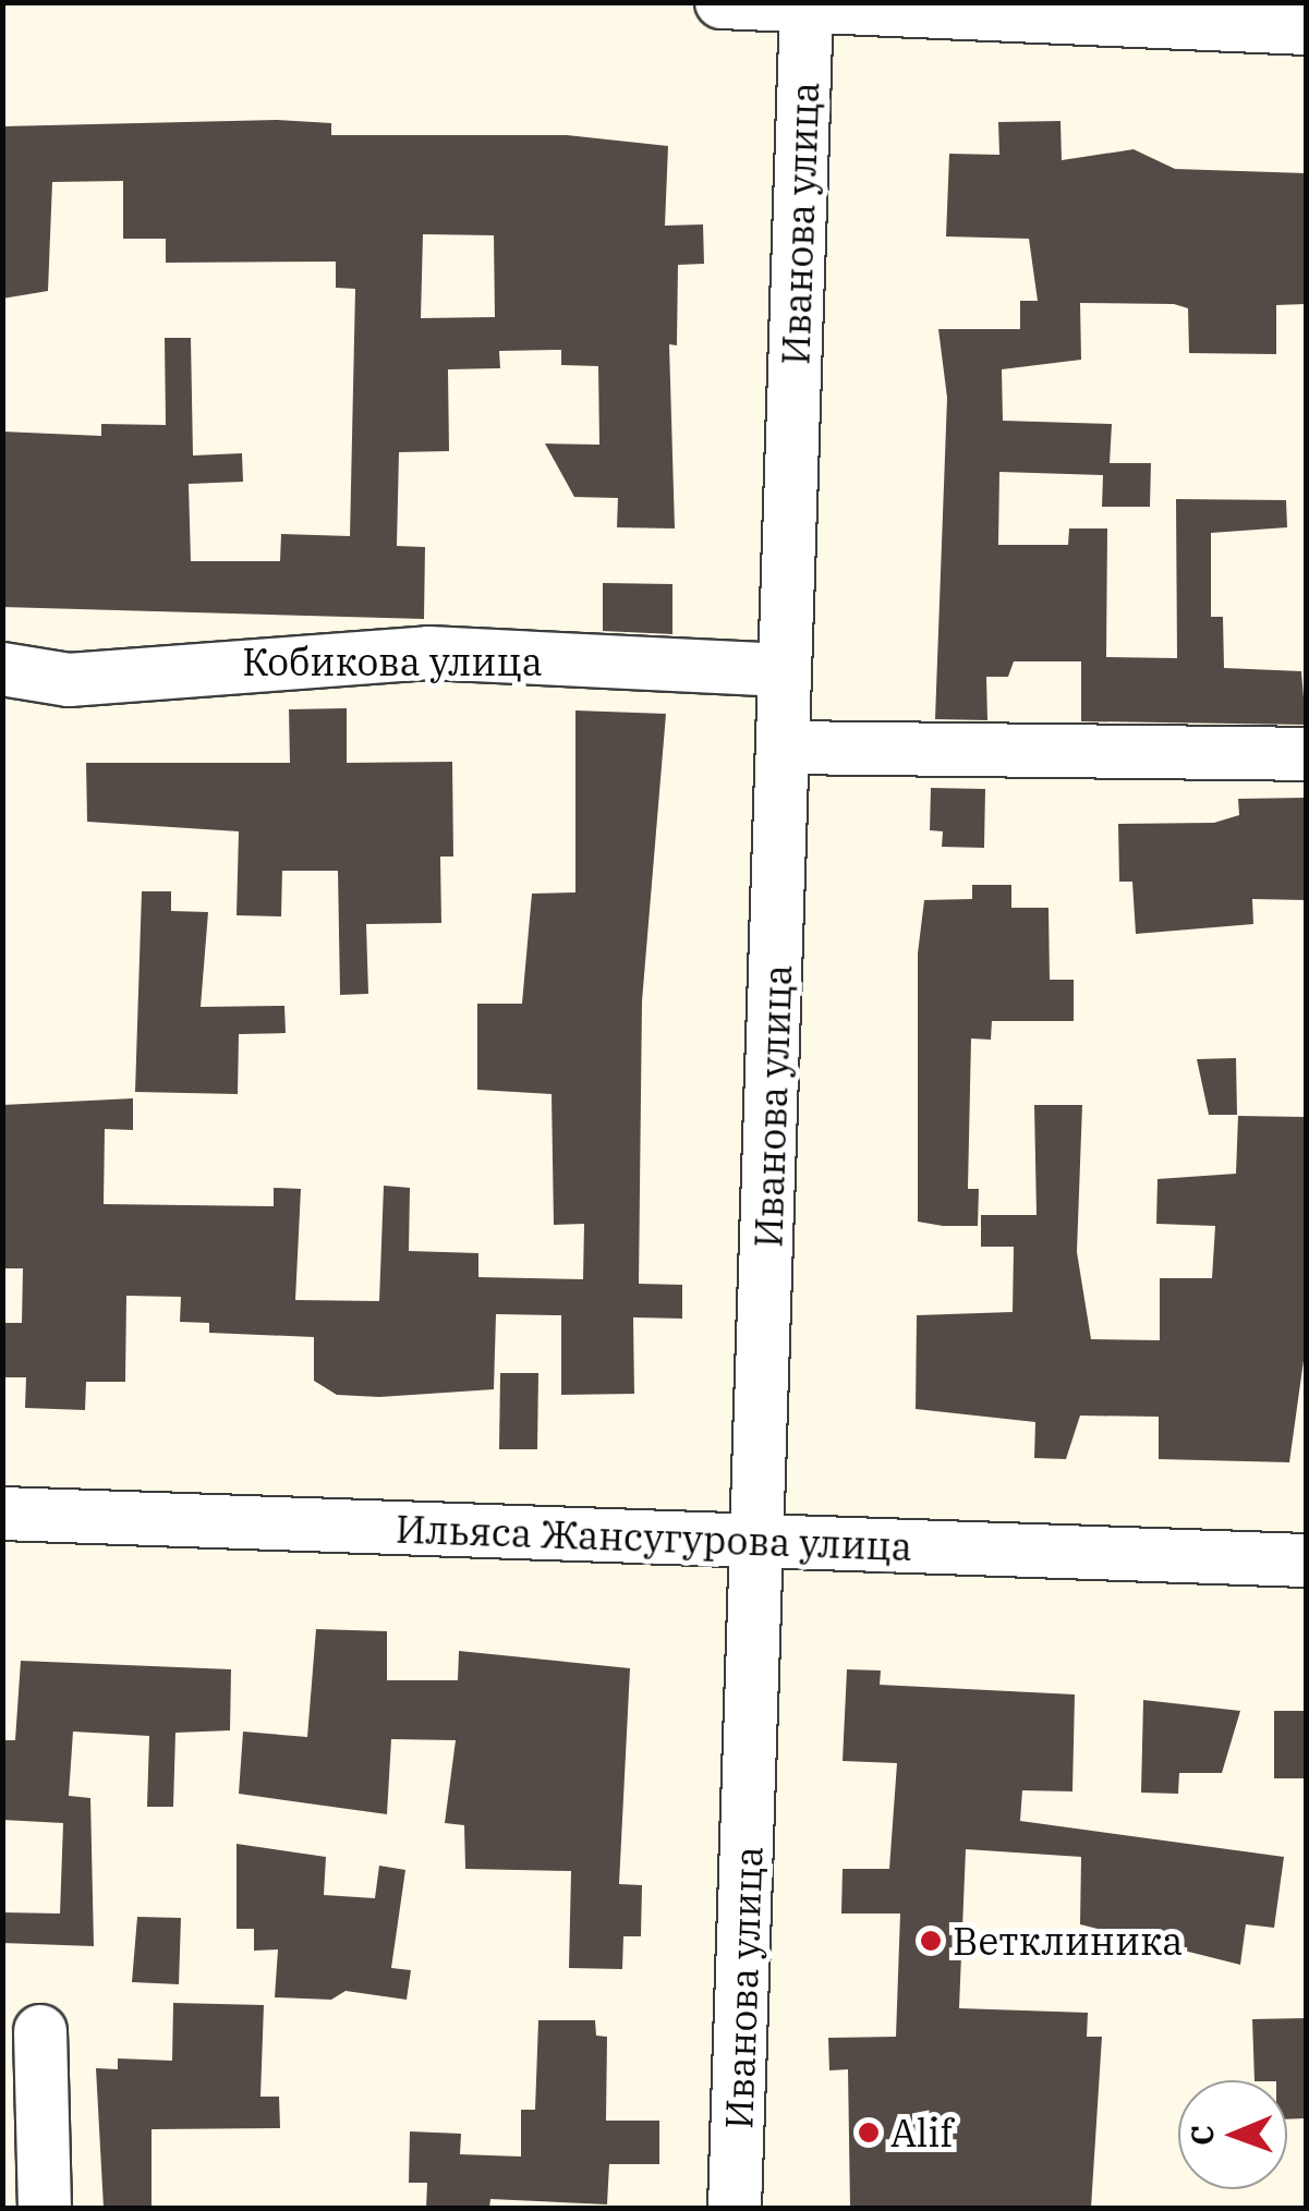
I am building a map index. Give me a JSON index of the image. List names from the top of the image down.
{
  "streets": {
    "street": ["Иванова улица", "Кобикова улица", "Ильяса Жансугурова улица"]
  },
  "crossings": [
    ["Иванова улица", "Кобикова улица"],
    ["Иванова улица", "Ильяса Жансугурова улица"]
  ],
  "places": ["Ветклиника", "Alif"],
  "north": "left"
}
